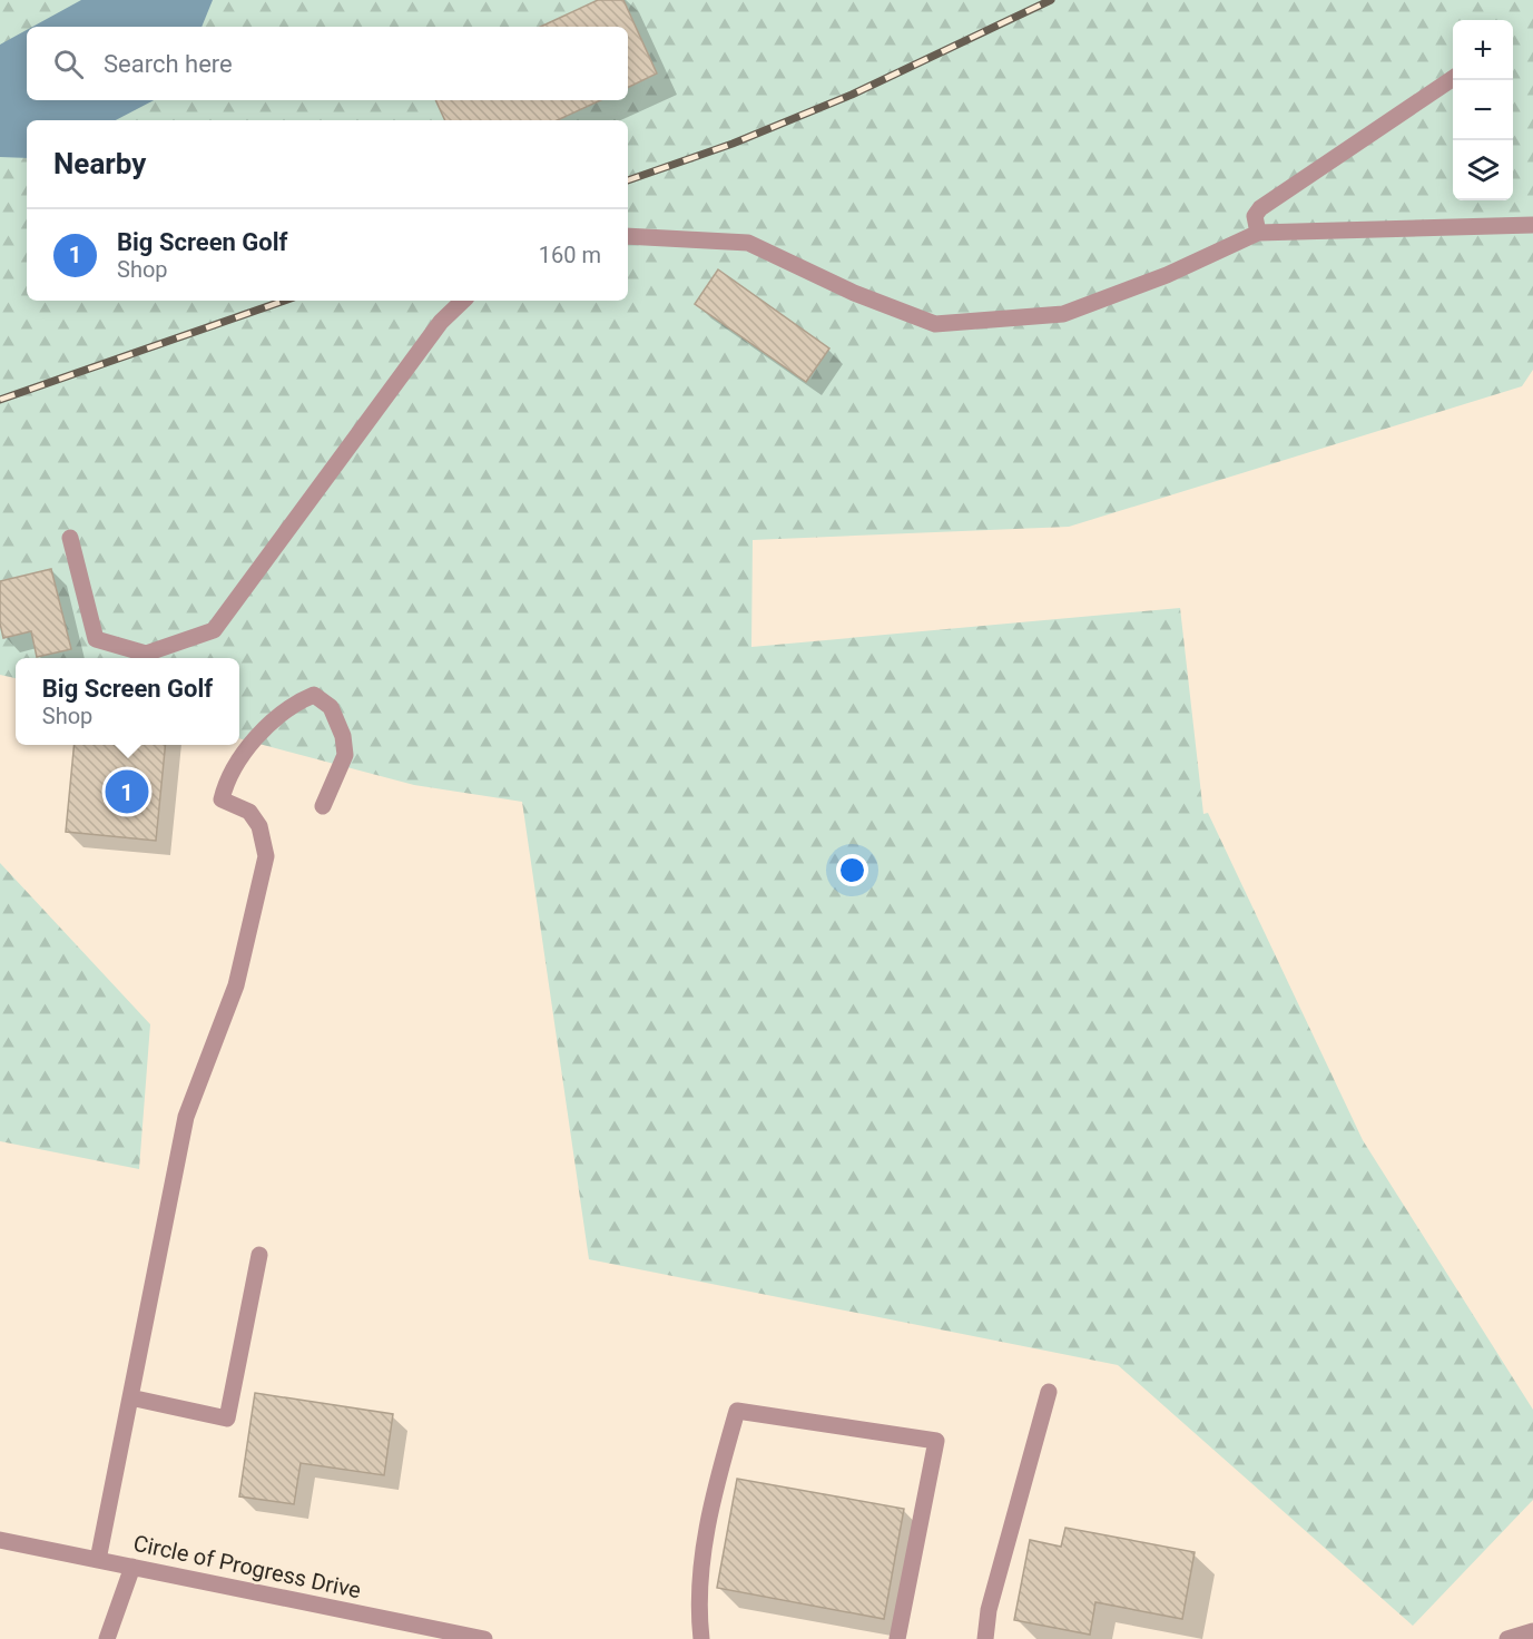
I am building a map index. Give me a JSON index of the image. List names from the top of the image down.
{
  "streets": {
    "street": ["Circle of Progress Drive"]
  },
  "page": {
    "map_buttons": ["+", "−"],
    "search": "Search here",
    "heading": "Nearby",
    "list": [
      {
        "mark": "1",
        "name": "Big Screen Golf",
        "note": "Shop",
        "value": "160 m"
      }
    ],
    "popup": ["Big Screen Golf", "Shop"],
    "pins": "1"
  }
}
